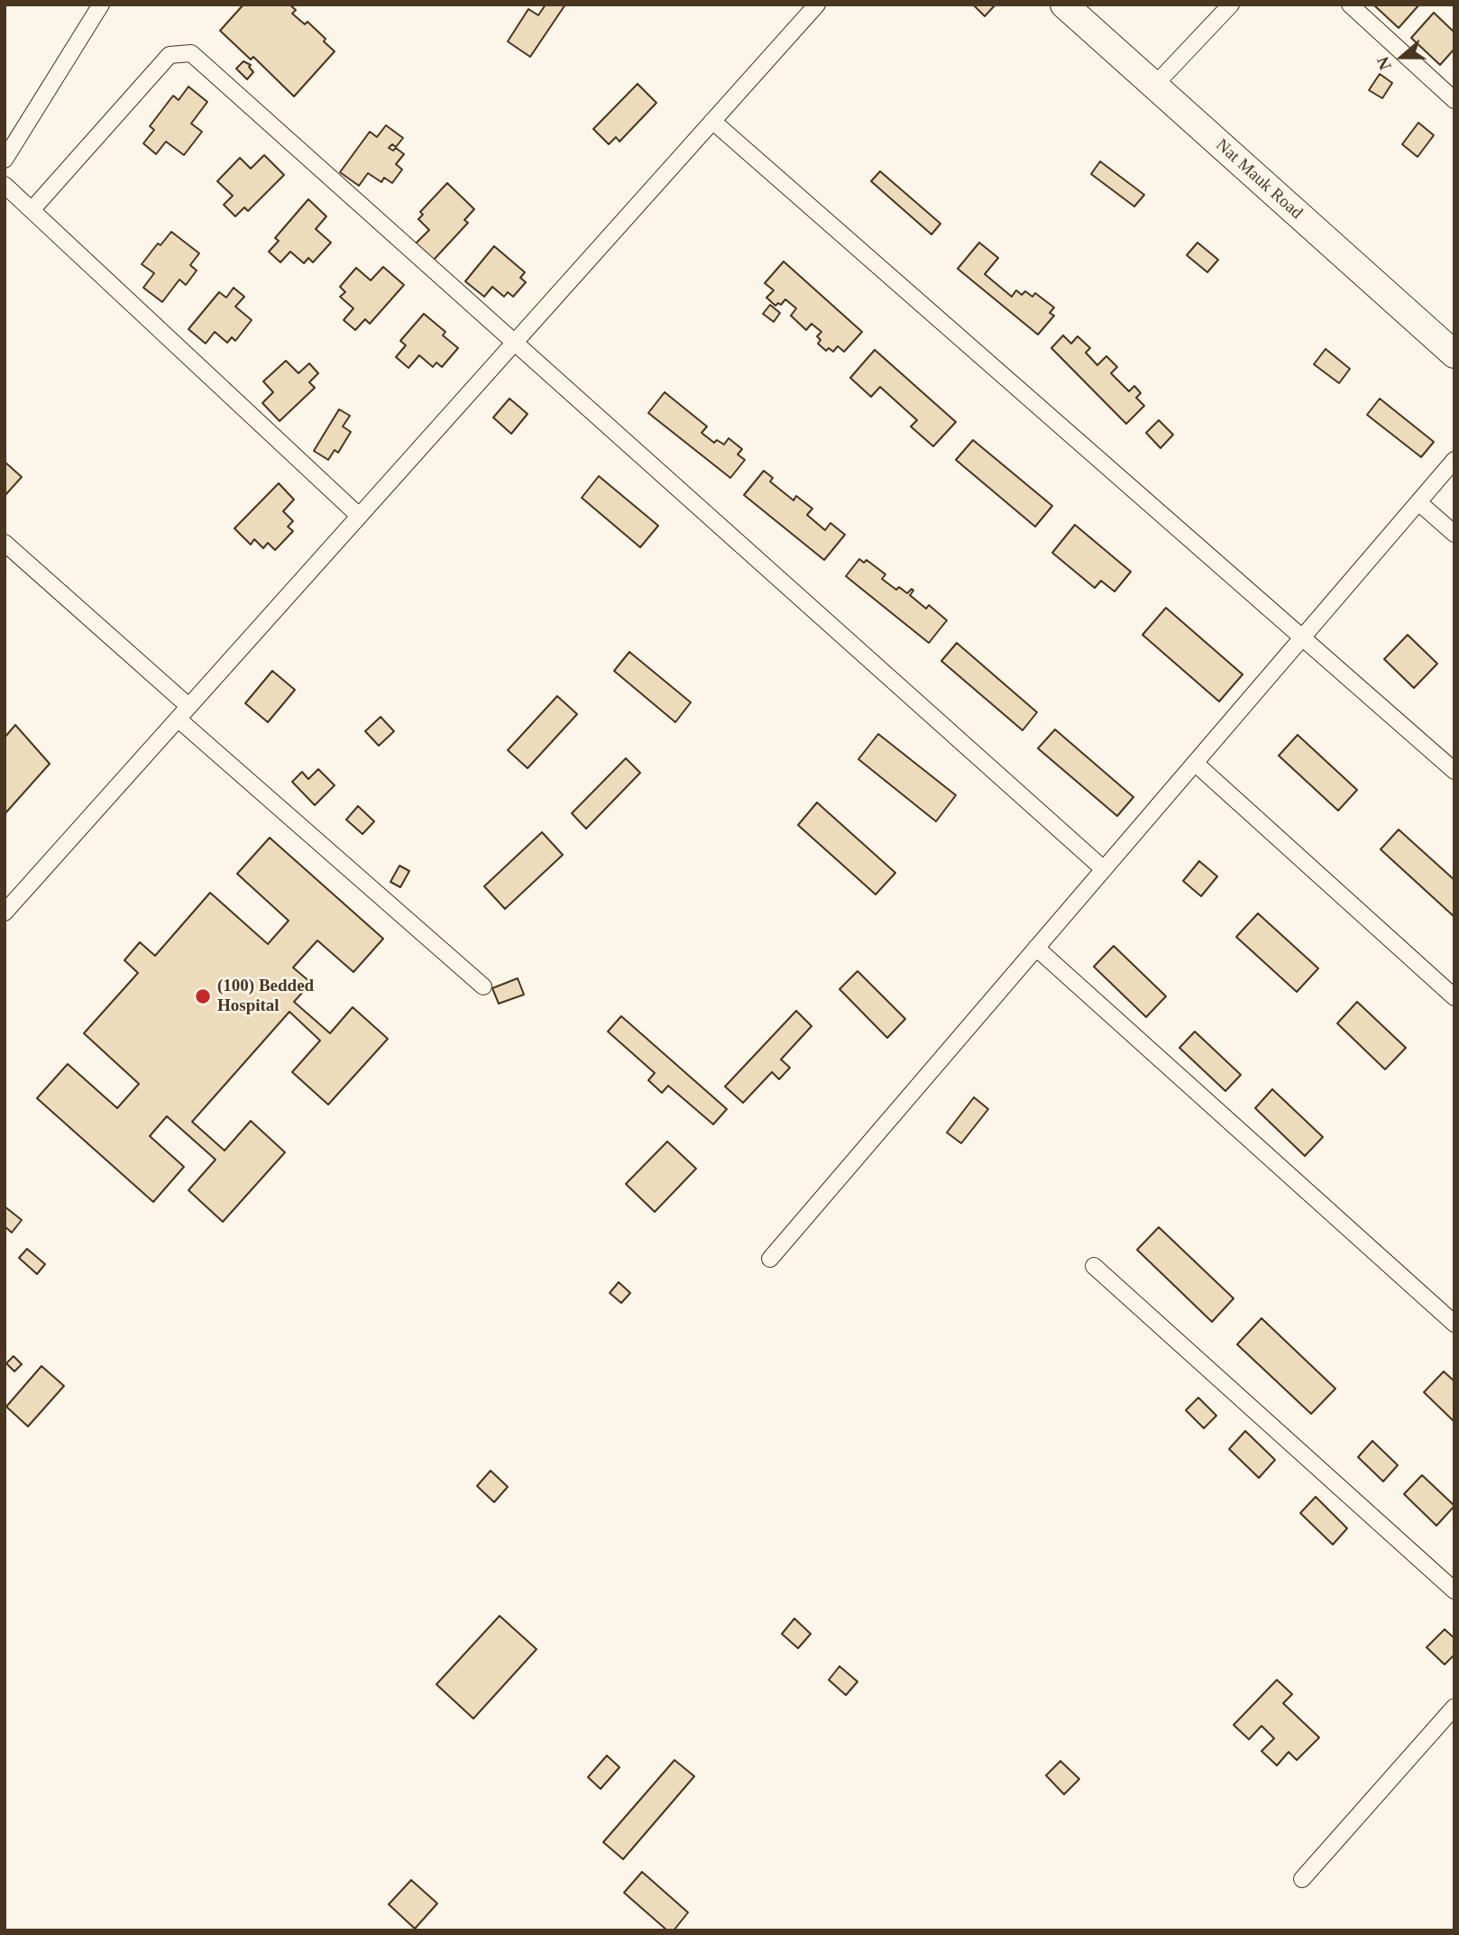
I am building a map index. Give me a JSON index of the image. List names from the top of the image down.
{
  "streets": {
    "highway": ["Nat Mauk Road"]
  },
  "places": ["(100) Bedded Hospital"],
  "north": "left"
}
